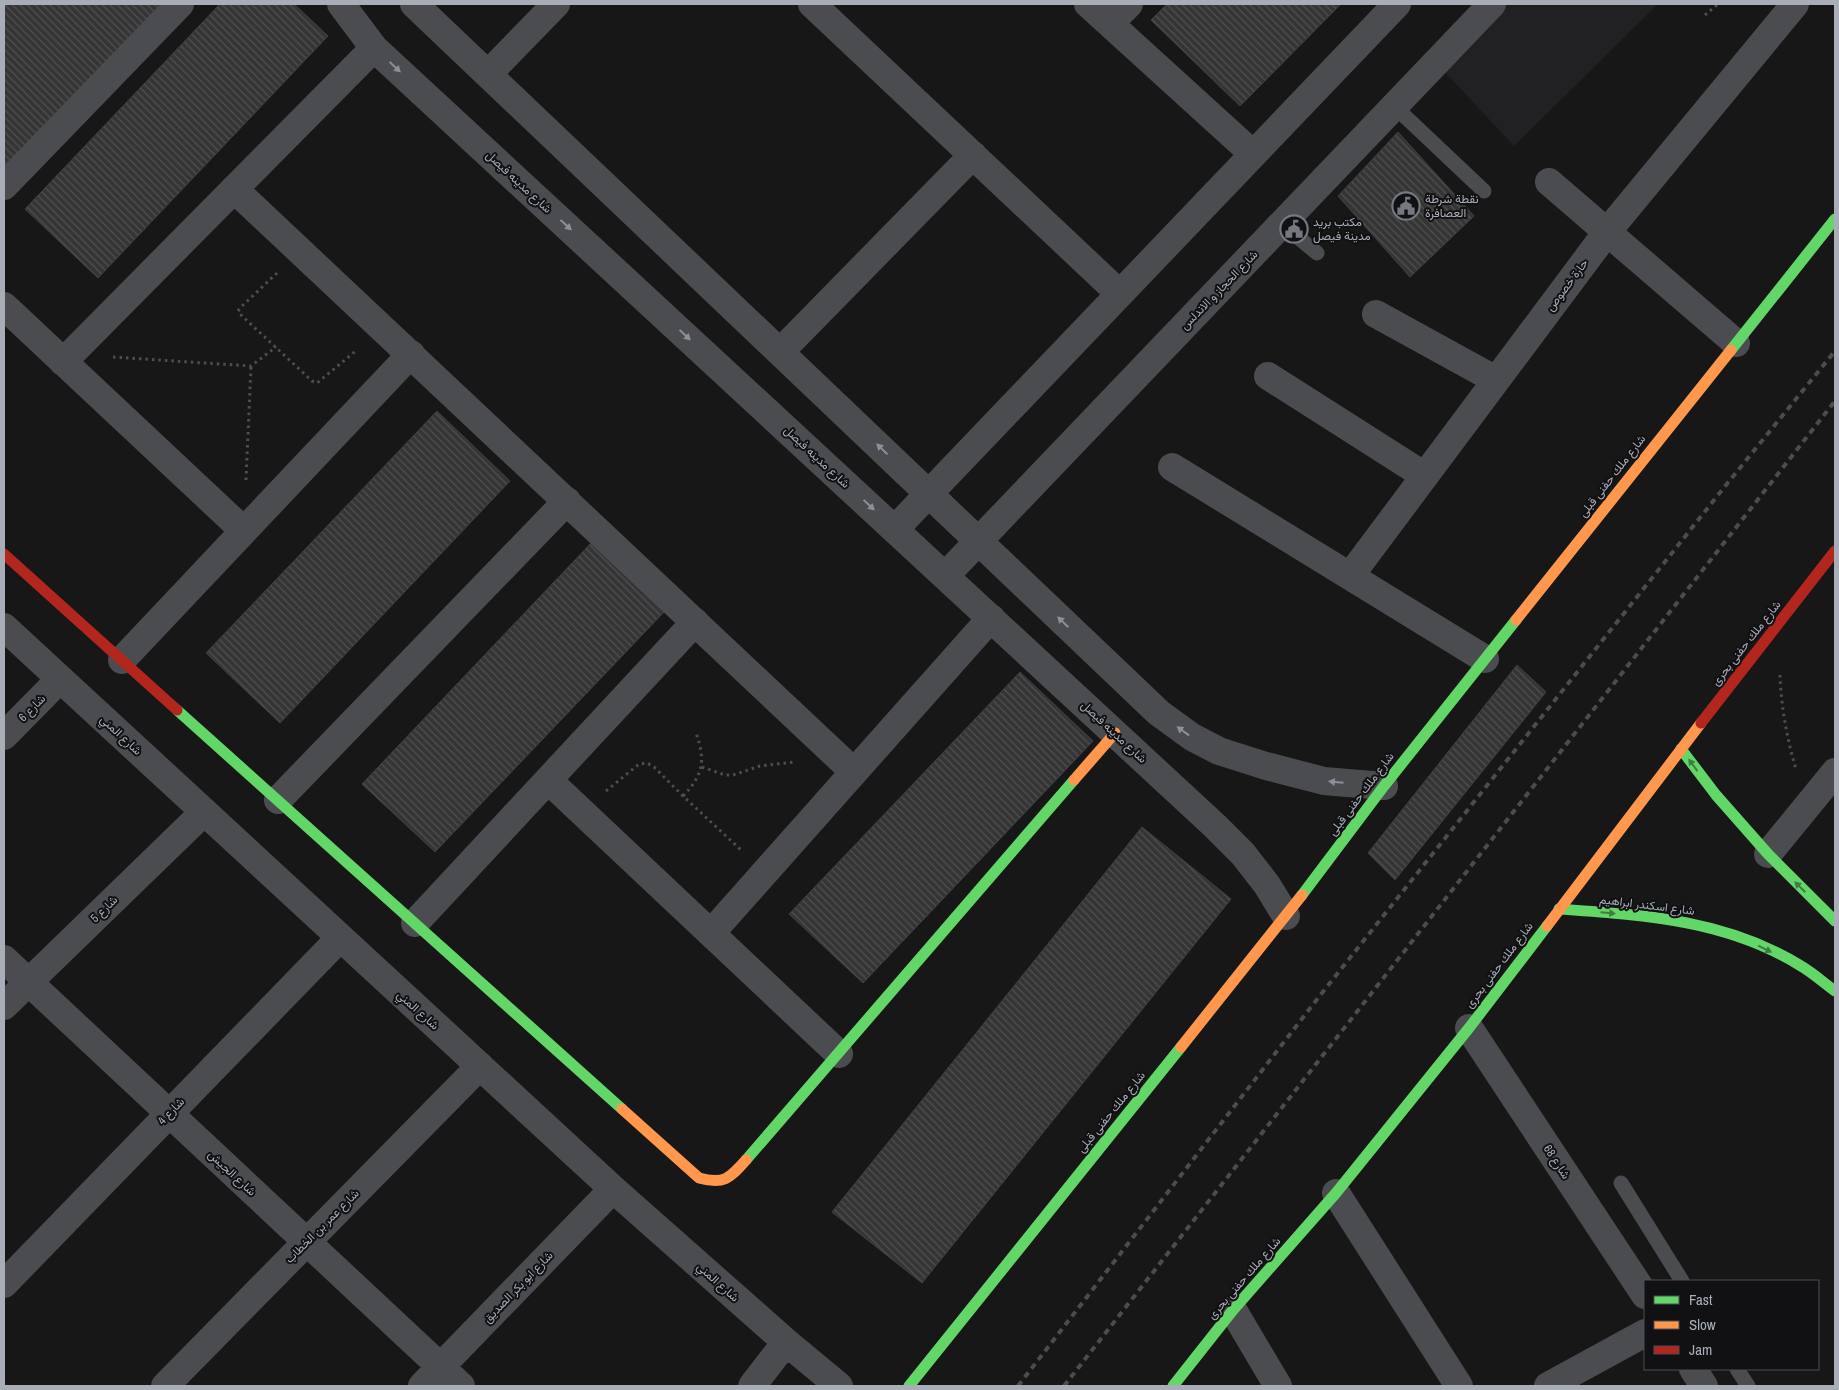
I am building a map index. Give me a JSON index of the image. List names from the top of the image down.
{
  "streets": {
    "street": [
      "شارع مدينه فيصل",
      "حارة خصوص",
      "شارع الحجاز و الاندلس",
      "شارع ملك حفنى قبلى",
      "شارع ملك حفنى بحرى",
      "شارع 6",
      "شارع المني",
      "شارع اسكندر ابراهيم",
      "شارع 5",
      "شارع 4",
      "شارع 68",
      "شارع الجيش",
      "شارع عمر بن الخطاب",
      "شارع ابو بكر الصديق"
    ]
  },
  "crossings": [
    ["شارع مدينه فيصل", "شارع الحجاز و الاندلس"],
    ["شارع مدينه فيصل", "شارع ملك حفنى قبلى"],
    ["شارع ملك حفنى بحرى", "شارع اسكندر ابراهيم"],
    ["شارع ملك حفنى بحرى", "شارع 68"],
    ["شارع 6", "شارع المني"],
    ["شارع المني", "شارع 5"],
    ["شارع المني", "شارع 4"],
    ["شارع المني", "شارع عمر بن الخطاب"],
    ["شارع المني", "شارع ابو بكر الصديق"],
    ["شارع 5", "شارع الجيش"],
    ["شارع 4", "شارع الجيش"],
    ["شارع الجيش", "شارع عمر بن الخطاب"],
    ["شارع الجيش", "شارع ابو بكر الصديق"]
  ],
  "one_way": ["شارع اسكندر ابراهيم"],
  "places": {
    "public building": ["نقطة شرطة العصافرة", "مكتب بريد مدينة فيصل"]
  },
  "legend": ["Fast", "Slow", "Jam"]
}
